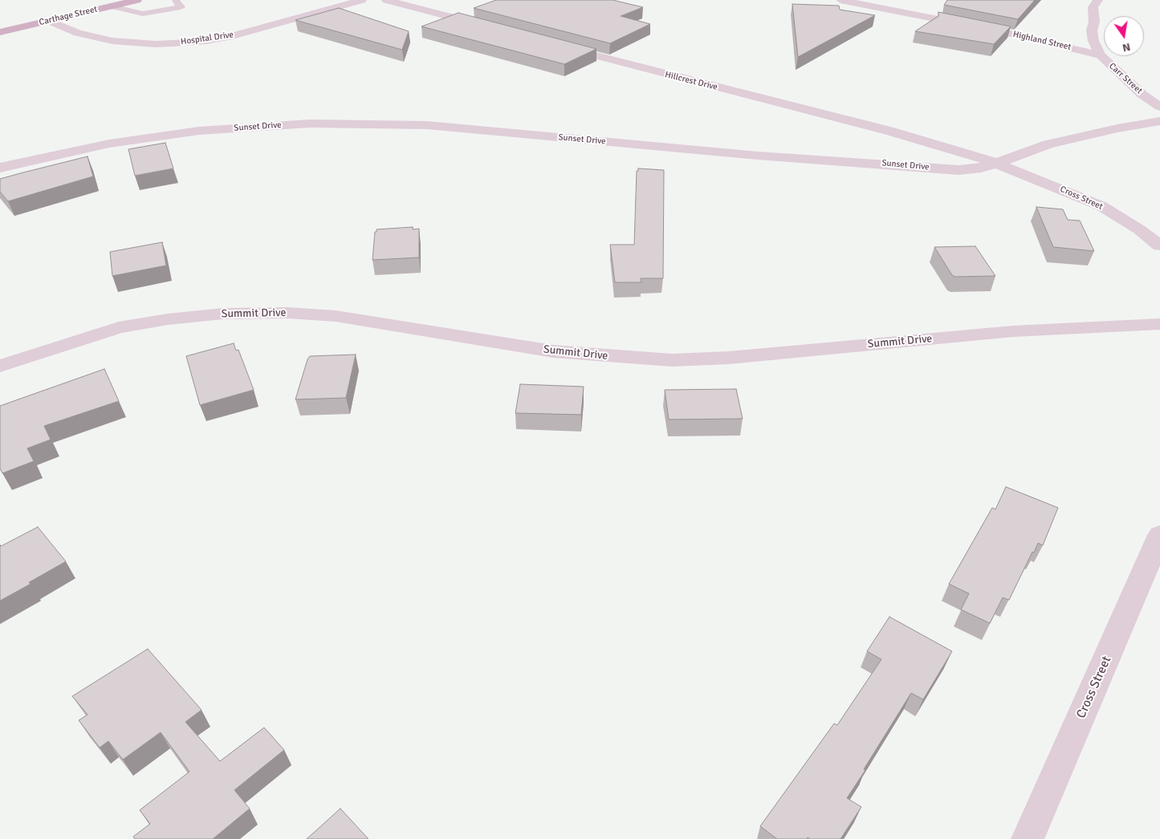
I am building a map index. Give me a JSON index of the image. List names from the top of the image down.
{
  "streets": {
    "main road": ["Carthage Street"],
    "street": [
      "Hospital Drive",
      "Highland Street",
      "Carr Street",
      "Hillcrest Drive",
      "Sunset Drive",
      "Cross Street",
      "Summit Drive"
    ]
  },
  "crossings": [
    ["Carthage Street", "Hospital Drive"],
    ["Highland Street", "Carr Street"],
    ["Hillcrest Drive", "Sunset Drive"],
    ["Hillcrest Drive", "Cross Street"],
    ["Sunset Drive", "Cross Street"]
  ],
  "north": "bottom"
}
